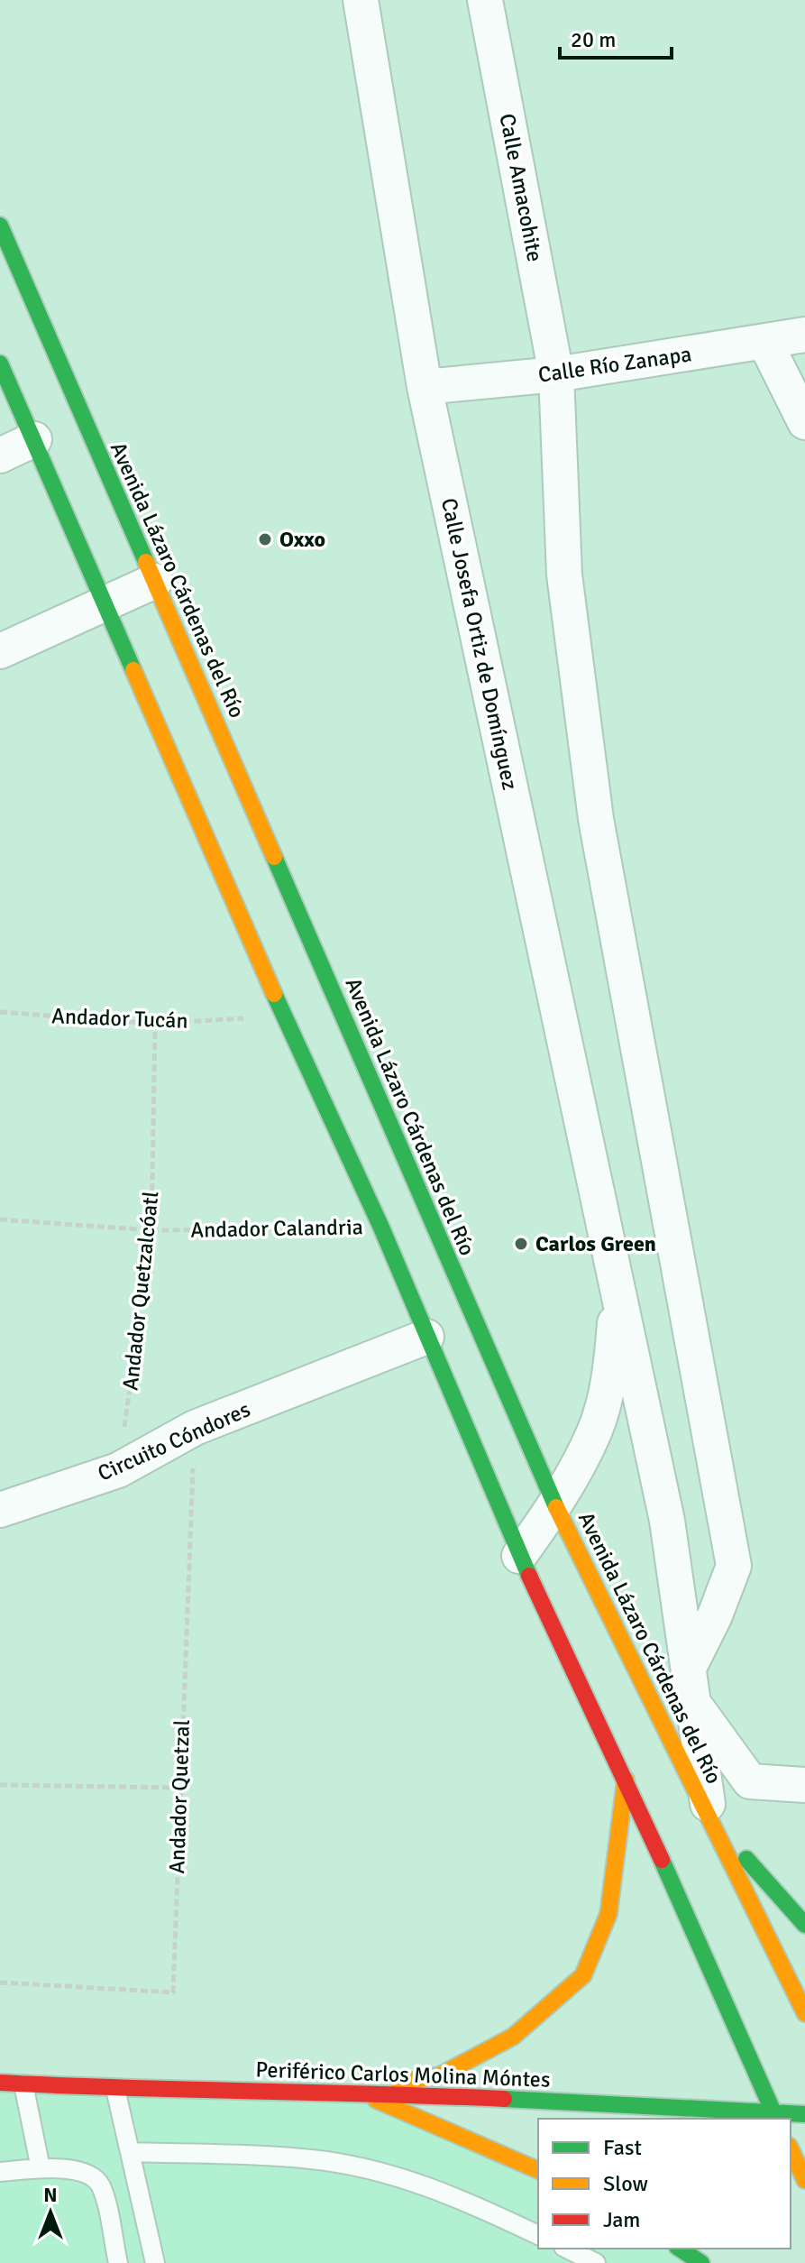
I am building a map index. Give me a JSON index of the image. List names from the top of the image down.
{
  "streets": {
    "main road": ["Avenida Lázaro Cárdenas del Río", "Periférico Carlos Molina Móntes"],
    "street": [
      "Calle Amacohite",
      "Calle Río Zanapa",
      "Calle Josefa Ortiz de Domínguez",
      "Circuito Cóndores"
    ],
    "path": [
      "Andador Tucán",
      "Andador Calandria",
      "Andador Quetzalcóatl",
      "Andador Quetzal"
    ]
  },
  "crossings": [
    ["Calle Amacohite", "Calle Río Zanapa"],
    ["Calle Amacohite", "Calle Josefa Ortiz de Domínguez"],
    ["Calle Río Zanapa", "Calle Josefa Ortiz de Domínguez"],
    ["Avenida Lázaro Cárdenas del Río", "Calle Josefa Ortiz de Domínguez"],
    ["Andador Tucán", "Andador Quetzalcóatl"],
    ["Andador Calandria", "Andador Quetzalcóatl"],
    ["Andador Quetzalcóatl", "Circuito Cóndores"],
    ["Circuito Cóndores", "Andador Quetzal"]
  ],
  "places": ["Oxxo", "Carlos Green"],
  "legend": ["Fast", "Slow", "Jam"],
  "scale_bar": "20 m",
  "north": "top"
}
